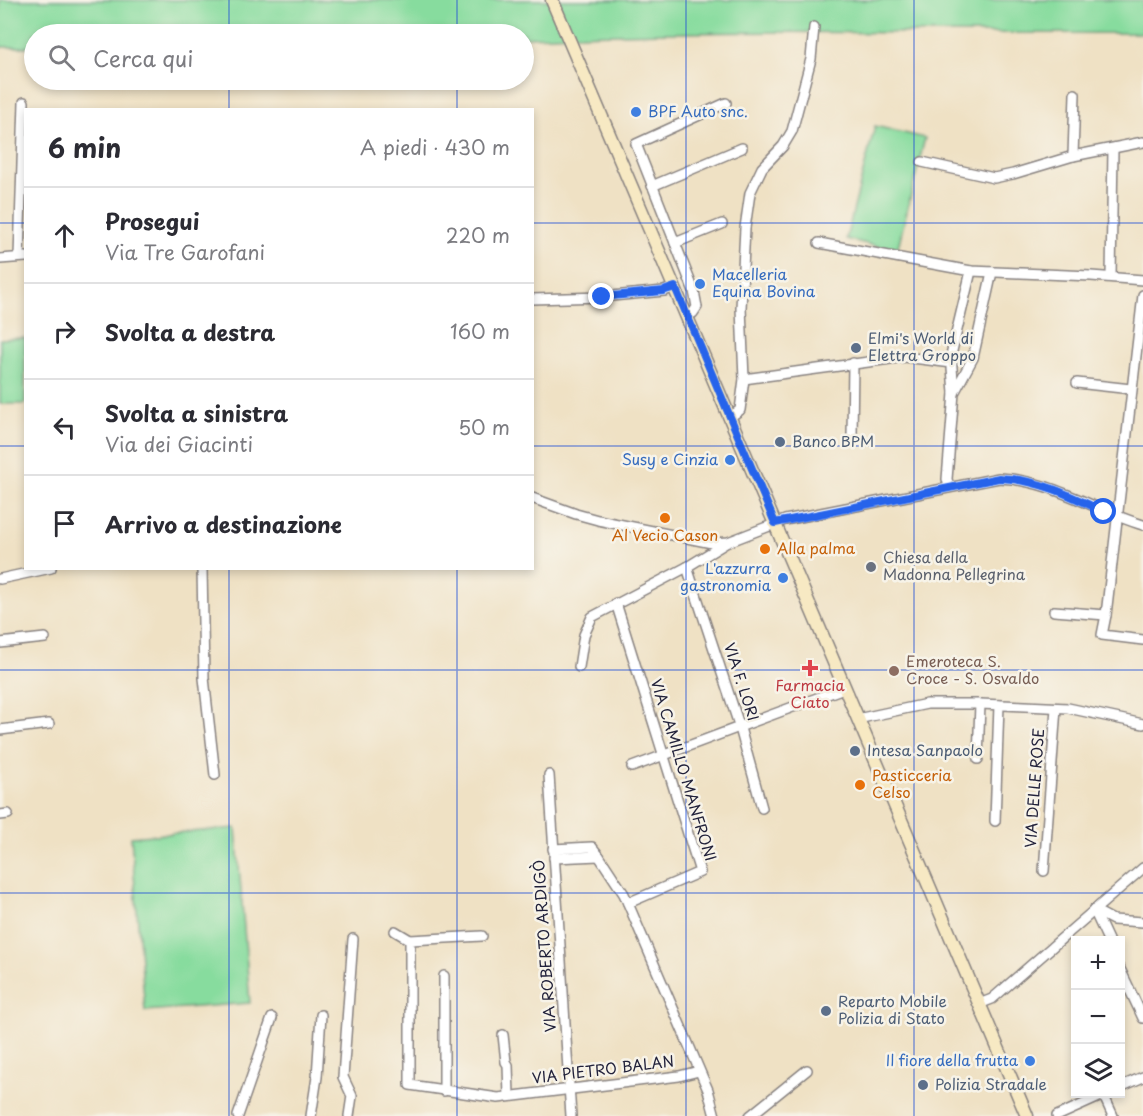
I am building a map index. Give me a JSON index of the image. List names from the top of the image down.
{
  "streets": {
    "street": [
      "VIA F. LORI",
      "VIA CAMILLO MANFRONI",
      "VIA DELLE ROSE",
      "VIA ROBERTO ARDIGÒ",
      "VIA PIETRO BALAN"
    ]
  },
  "crossings": [
    ["VIA ROBERTO ARDIGÒ", "VIA PIETRO BALAN"]
  ],
  "places": {
    "other": [
      "BPF Auto snc.",
      "Macelleria Equina Bovina",
      "Elmi's World di Elettra Groppo",
      "Banco BPM",
      "Susy e Cinzia",
      "Al Vecio Cason",
      "Alla palma",
      "Chiesa della Madonna Pellegrina",
      "L'azzurra gastronomia",
      "Emeroteca S. Croce - S. Osvaldo",
      "Intesa Sanpaolo",
      "Pasticceria Celso",
      "Reparto Mobile Polizia di Stato",
      "Il fiore della frutta",
      "Polizia Stradale"
    ],
    "health": ["Farmacia Ciato"]
  },
  "page": {
    "search": "Cerca qui",
    "heading": ["6 min", "A piedi · 430 m"],
    "list": [
      ["Prosegui", "Via Tre Garofani", "220 m"],
      ["Svolta a destra", "160 m"],
      ["Svolta a sinistra", "Via dei Giacinti", "50 m"],
      "Arrivo a destinazione"
    ],
    "map_buttons": ["+", "−"]
  }
}
